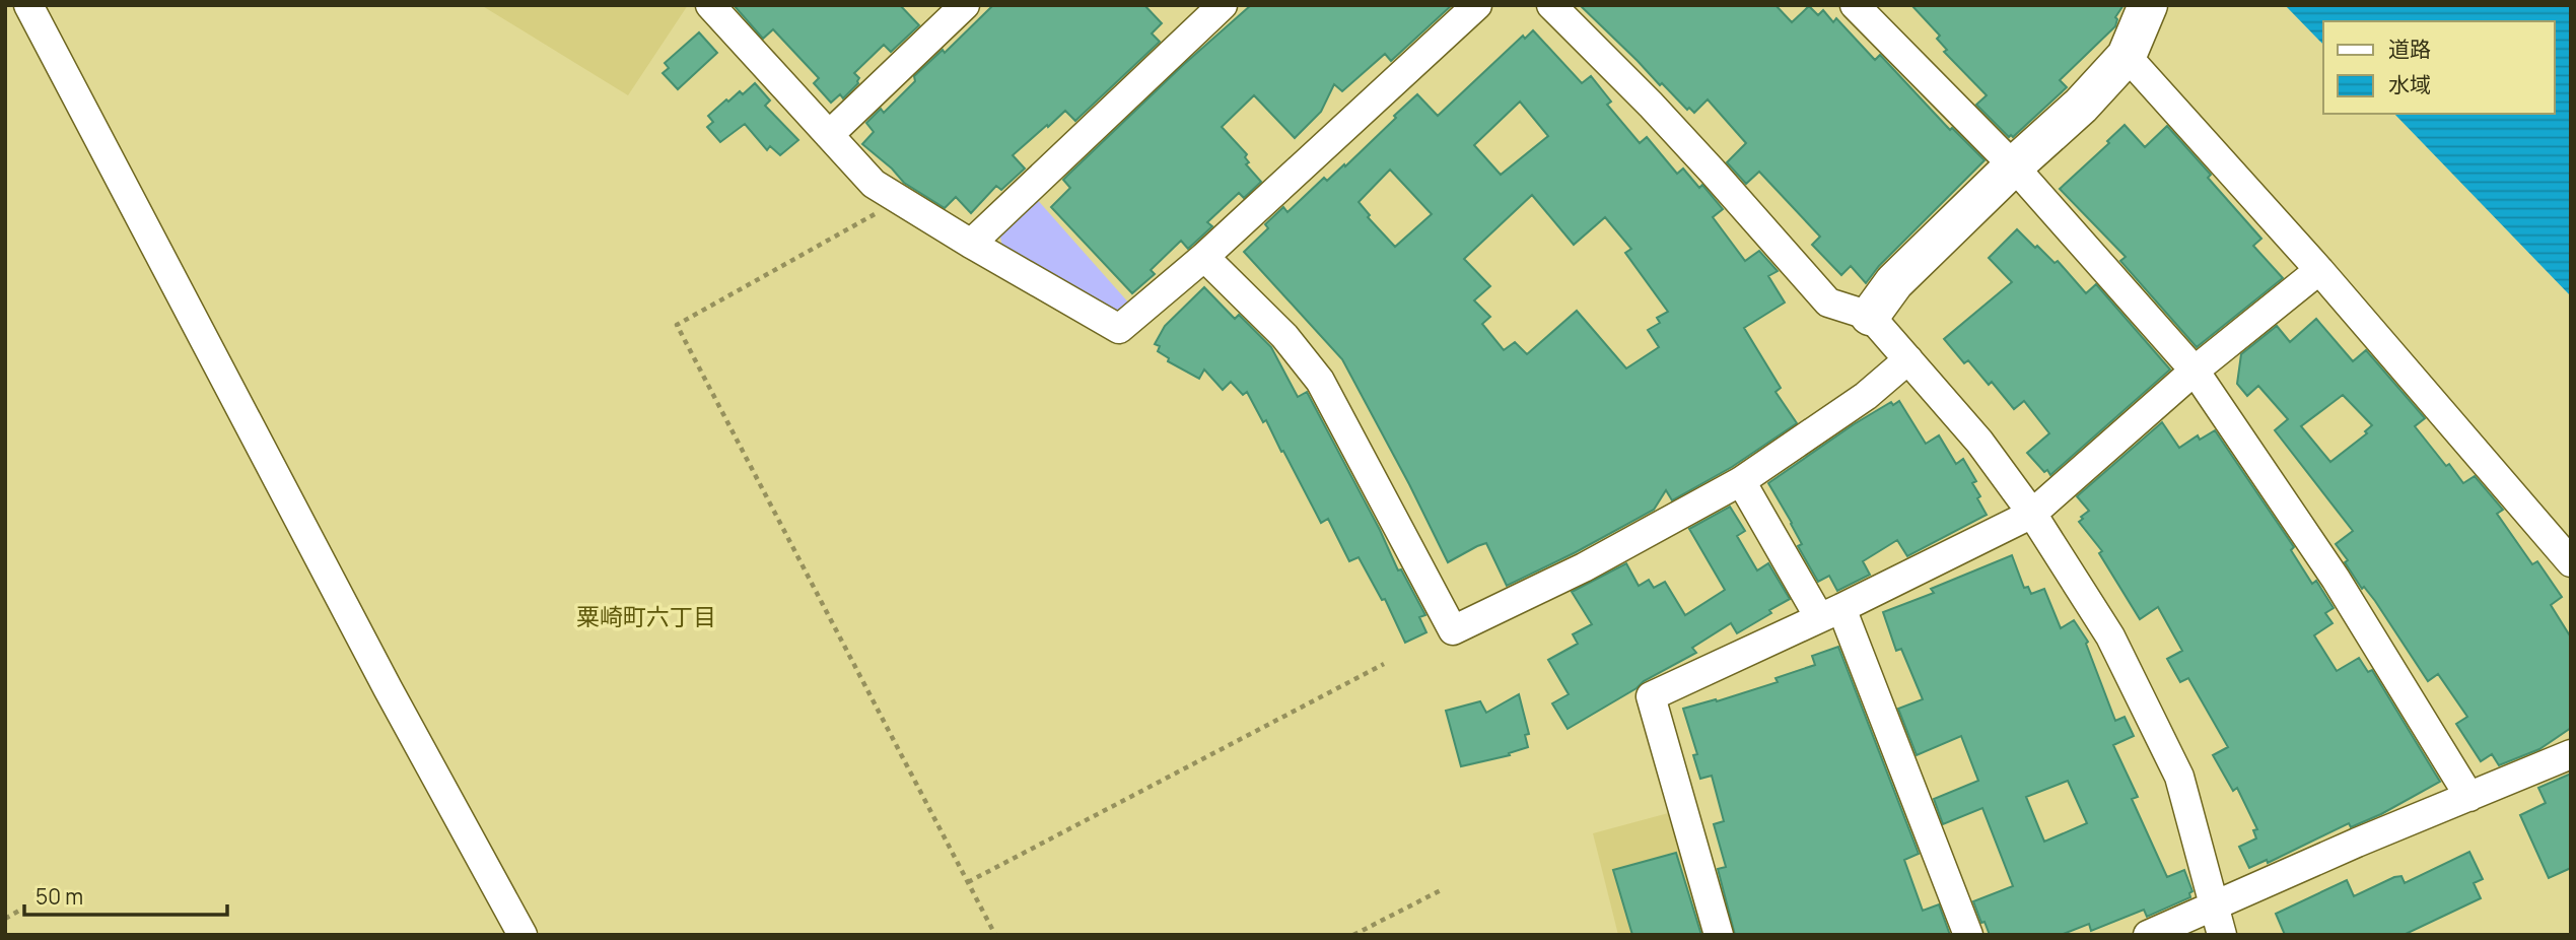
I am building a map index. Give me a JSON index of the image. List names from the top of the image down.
{
  "districts": ["粟崎町六丁目"],
  "legend": ["道路", "水域"],
  "scale_bar": "50 m"
}
